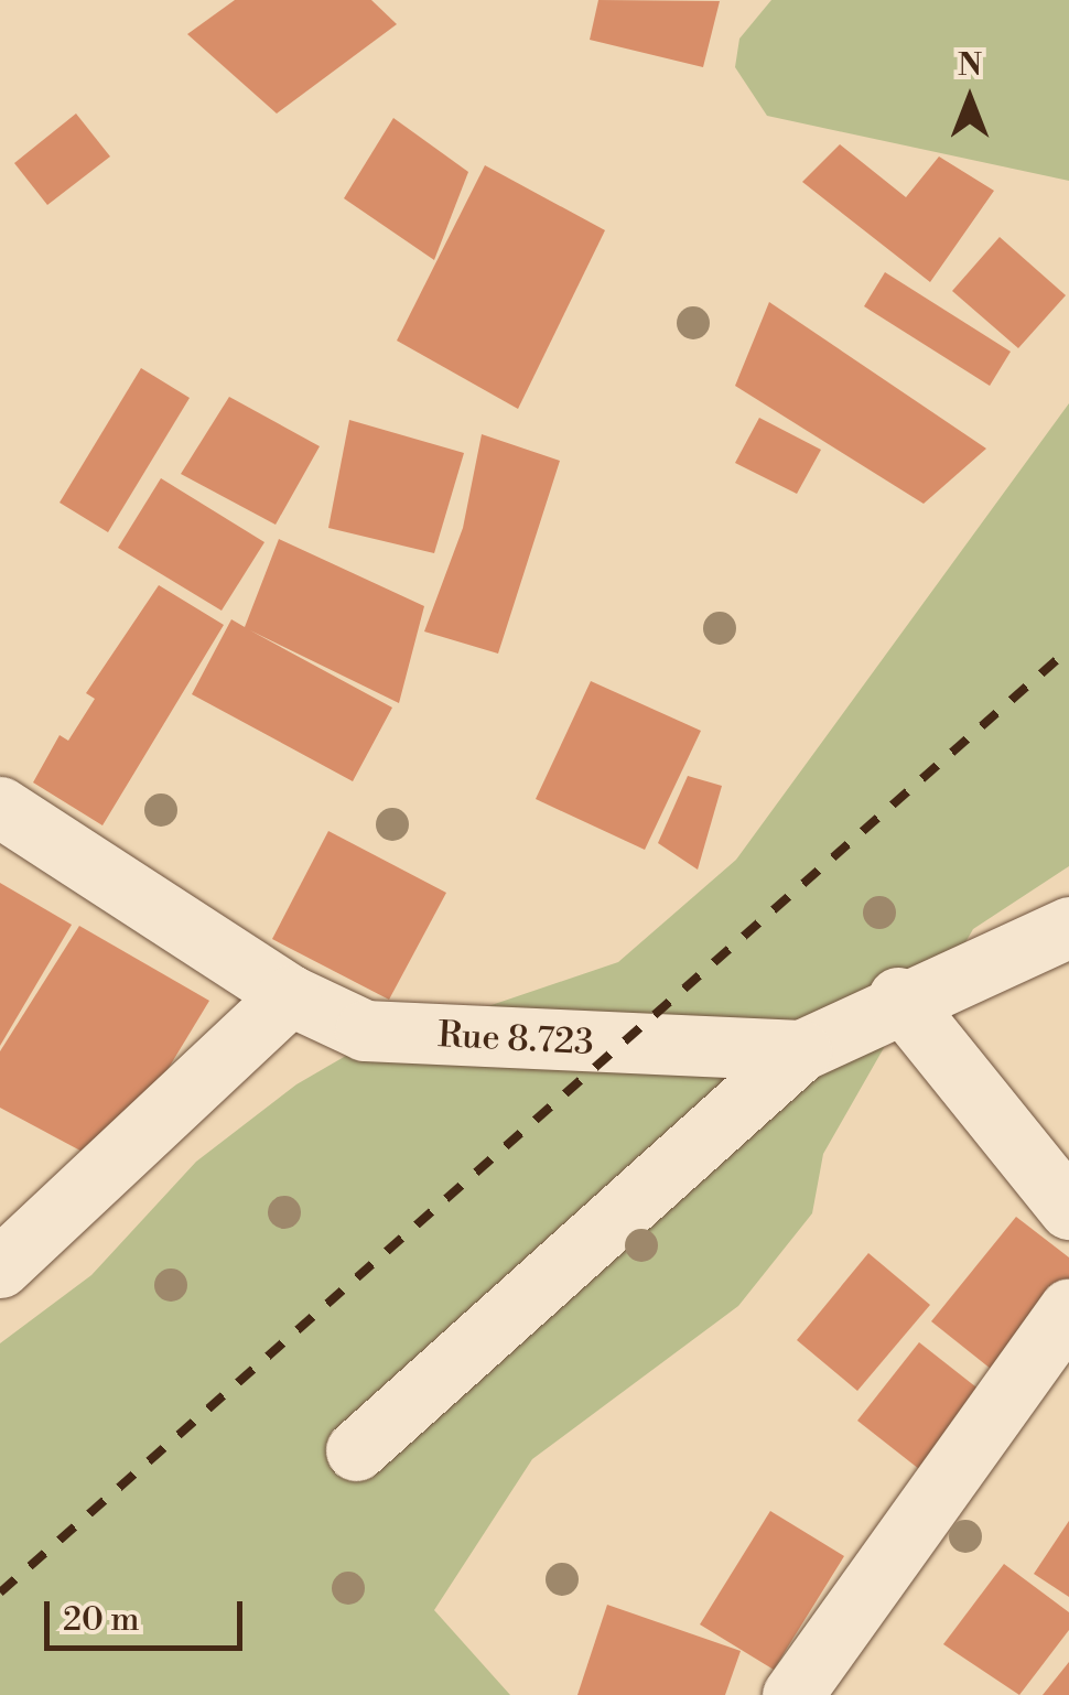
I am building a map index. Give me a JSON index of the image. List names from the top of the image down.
{
  "streets": {
    "street": ["Rue 8.723"]
  },
  "scale_bar": "20 m",
  "north": "top"
}
